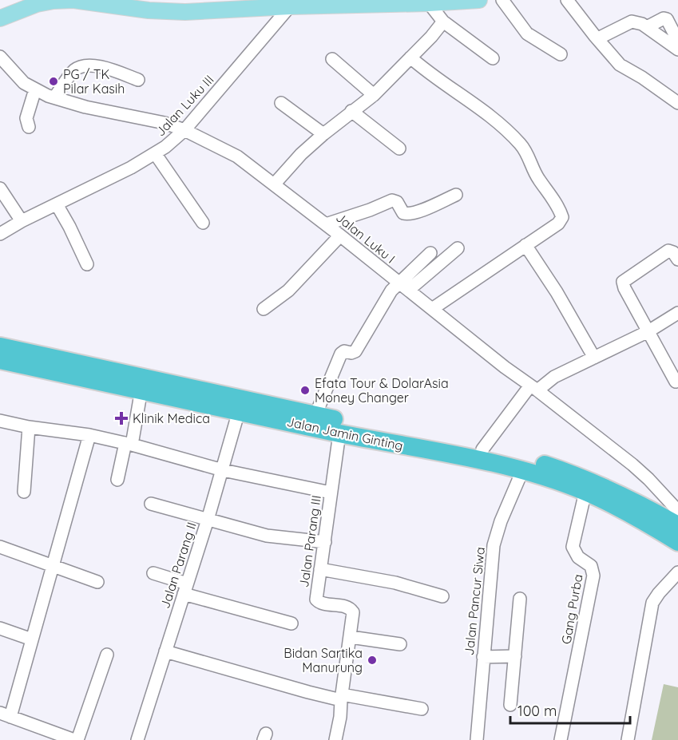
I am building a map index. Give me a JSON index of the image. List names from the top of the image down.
{
  "streets": {
    "highway": ["Jalan Jamin Ginting"],
    "street": [
      "Jalan Luku III",
      "Jalan Luku I",
      "Jalan Parang III",
      "Jalan Parang II",
      "Jalan Pancur Siwa",
      "Gang Purba"
    ]
  },
  "crossings": [
    ["Jalan Luku III", "Jalan Luku I"],
    ["Jalan Luku I", "Jalan Jamin Ginting"],
    ["Jalan Jamin Ginting", "Jalan Parang III"],
    ["Jalan Jamin Ginting", "Jalan Parang II"],
    ["Jalan Jamin Ginting", "Jalan Pancur Siwa"],
    ["Jalan Jamin Ginting", "Gang Purba"]
  ],
  "places": {
    "other": ["PG / TK Pilar Kasih", "Efata Tour & DolarAsia Money Changer", "Bidan Sartika Manurung"],
    "health": ["Klinik Medica"]
  },
  "scale_bar": "100 m"
}
